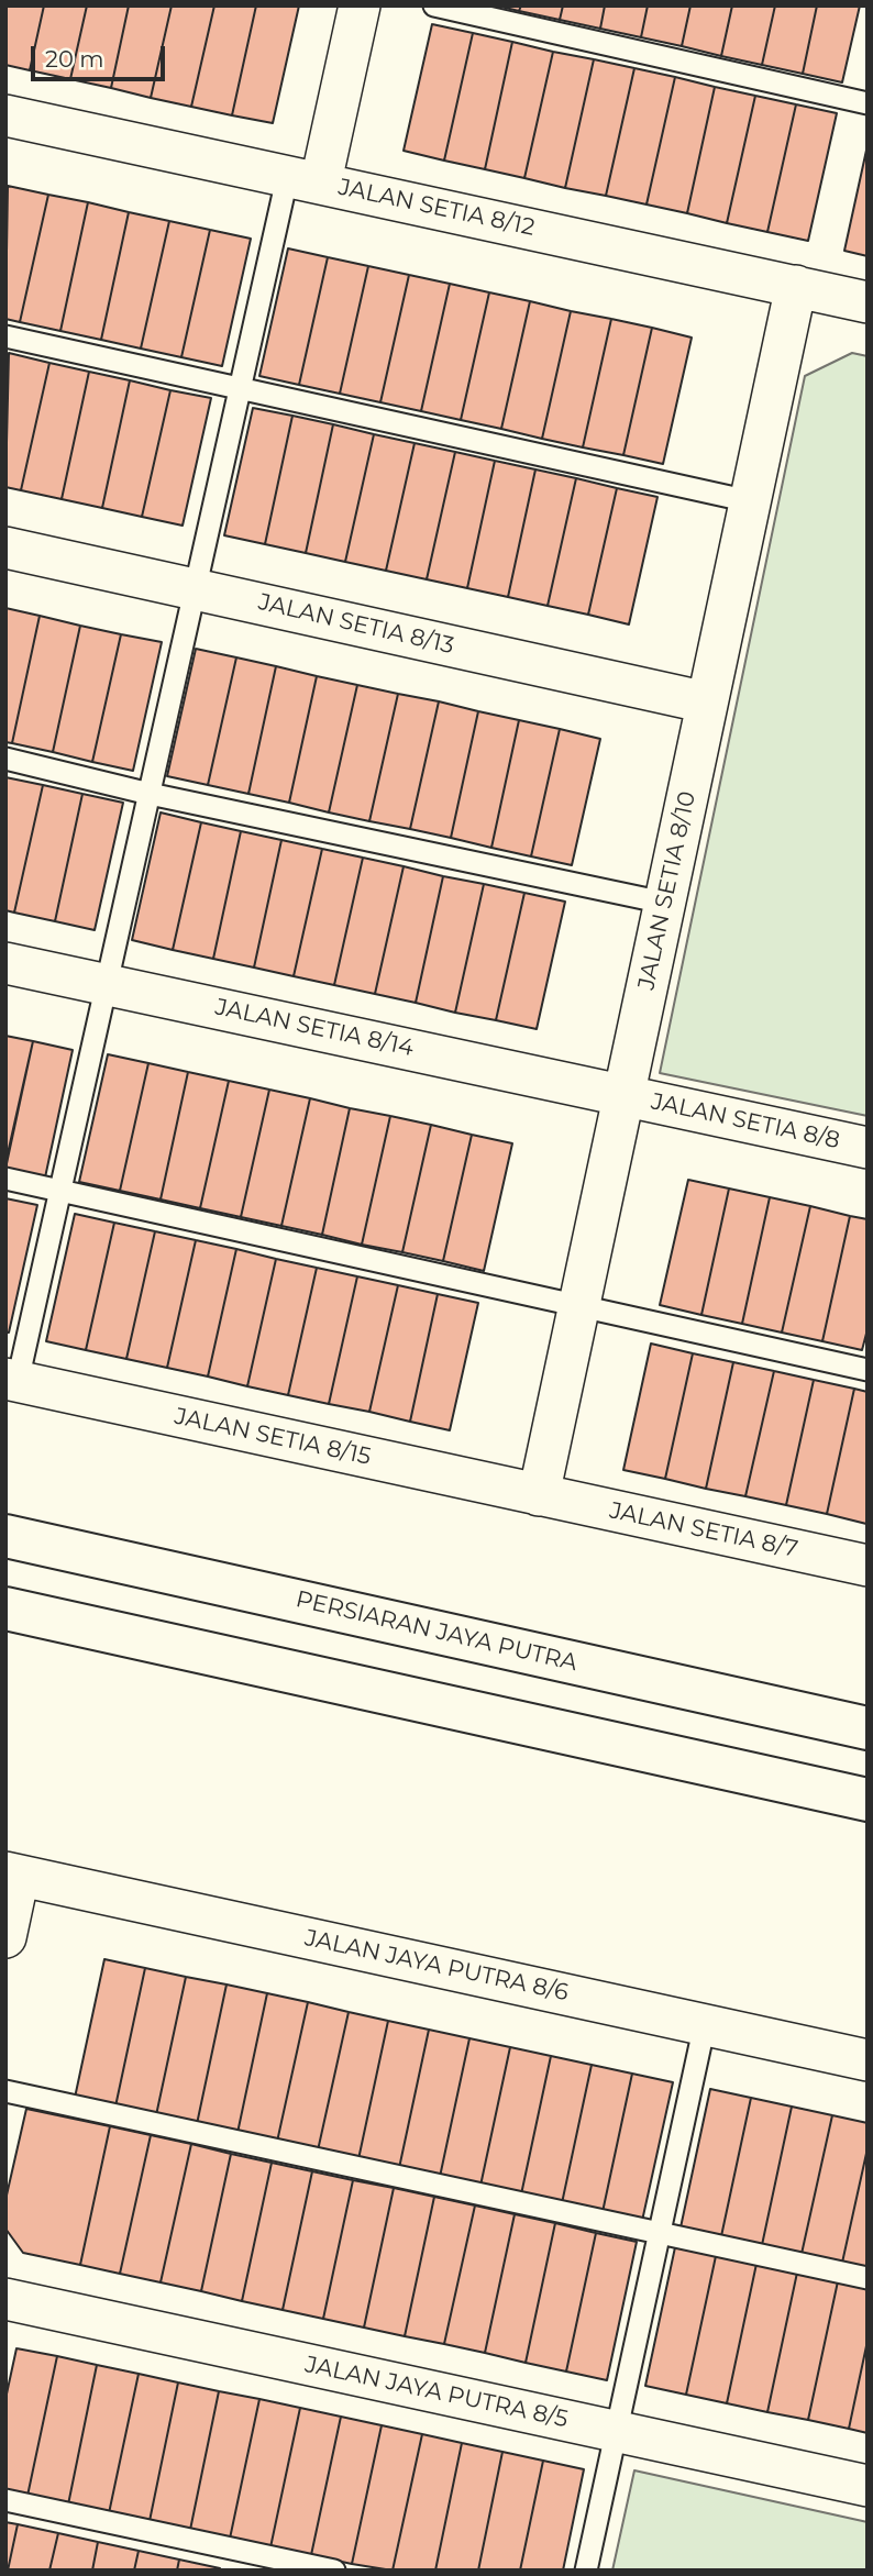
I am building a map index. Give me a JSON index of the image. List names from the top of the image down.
{
  "streets": {
    "main road": ["PERSIARAN JAYA PUTRA"],
    "street": [
      "JALAN SETIA 8/12",
      "JALAN SETIA 8/13",
      "JALAN SETIA 8/10",
      "JALAN SETIA 8/14",
      "JALAN SETIA 8/8",
      "JALAN SETIA 8/15",
      "JALAN SETIA 8/7",
      "JALAN JAYA PUTRA 8/6",
      "JALAN JAYA PUTRA 8/5"
    ]
  },
  "crossings": [
    ["JALAN SETIA 8/12", "JALAN SETIA 8/10"],
    ["JALAN SETIA 8/13", "JALAN SETIA 8/10"],
    ["JALAN SETIA 8/10", "JALAN SETIA 8/14"],
    ["JALAN SETIA 8/10", "JALAN SETIA 8/8"],
    ["JALAN SETIA 8/10", "JALAN SETIA 8/15"],
    ["JALAN SETIA 8/10", "JALAN SETIA 8/7"],
    ["JALAN SETIA 8/14", "JALAN SETIA 8/8"],
    ["JALAN SETIA 8/15", "JALAN SETIA 8/7"]
  ],
  "scale_bar": "20 m"
}
